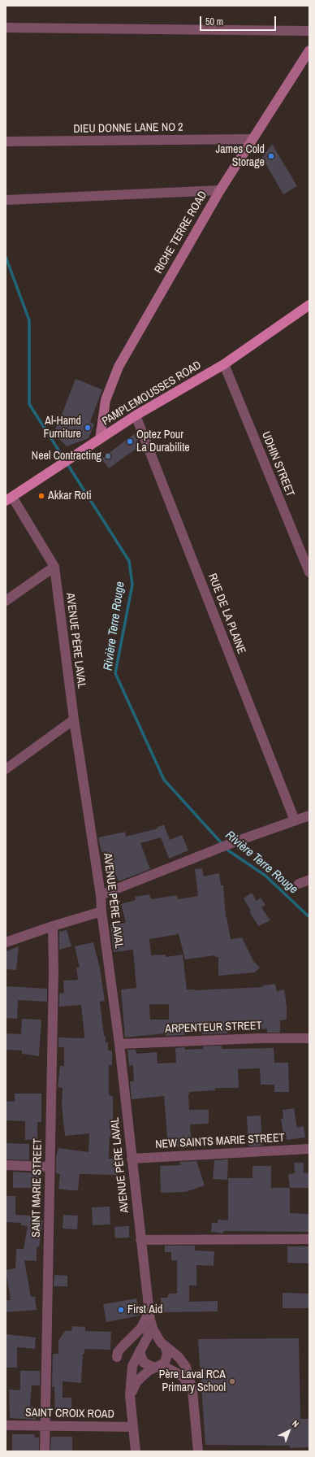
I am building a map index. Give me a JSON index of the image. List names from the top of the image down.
{
  "streets": {
    "main road": ["RICHE TERRE ROAD", "PAMPLEMOUSSES ROAD"],
    "street": [
      "DIEU DONNE LANE NO 2",
      "UDHIN STREET",
      "RUE DE LA PLAINE",
      "AVENUE PÈRE LAVAL",
      "ARPENTEUR STREET",
      "NEW SAINTS MARIE STREET",
      "SAINT MARIE STREET",
      "SAINT CROIX ROAD"
    ]
  },
  "crossings": [
    ["DIEU DONNE LANE NO 2", "RICHE TERRE ROAD"],
    ["RICHE TERRE ROAD", "PAMPLEMOUSSES ROAD"],
    ["PAMPLEMOUSSES ROAD", "UDHIN STREET"],
    ["PAMPLEMOUSSES ROAD", "RUE DE LA PLAINE"],
    ["PAMPLEMOUSSES ROAD", "AVENUE PÈRE LAVAL"],
    ["AVENUE PÈRE LAVAL", "ARPENTEUR STREET"],
    ["AVENUE PÈRE LAVAL", "NEW SAINTS MARIE STREET"],
    ["SAINT MARIE STREET", "SAINT CROIX ROAD"]
  ],
  "water": ["Rivière Terre Rouge"],
  "places": [
    "James Cold Storage",
    "Al-Hamd Furniture",
    "Optez Pour La Durabilite",
    "Neel Contracting",
    "Akkar Roti",
    "First Aid",
    "Père Laval RCA Primary School"
  ],
  "scale_bar": "50 m",
  "north": "top right"
}
